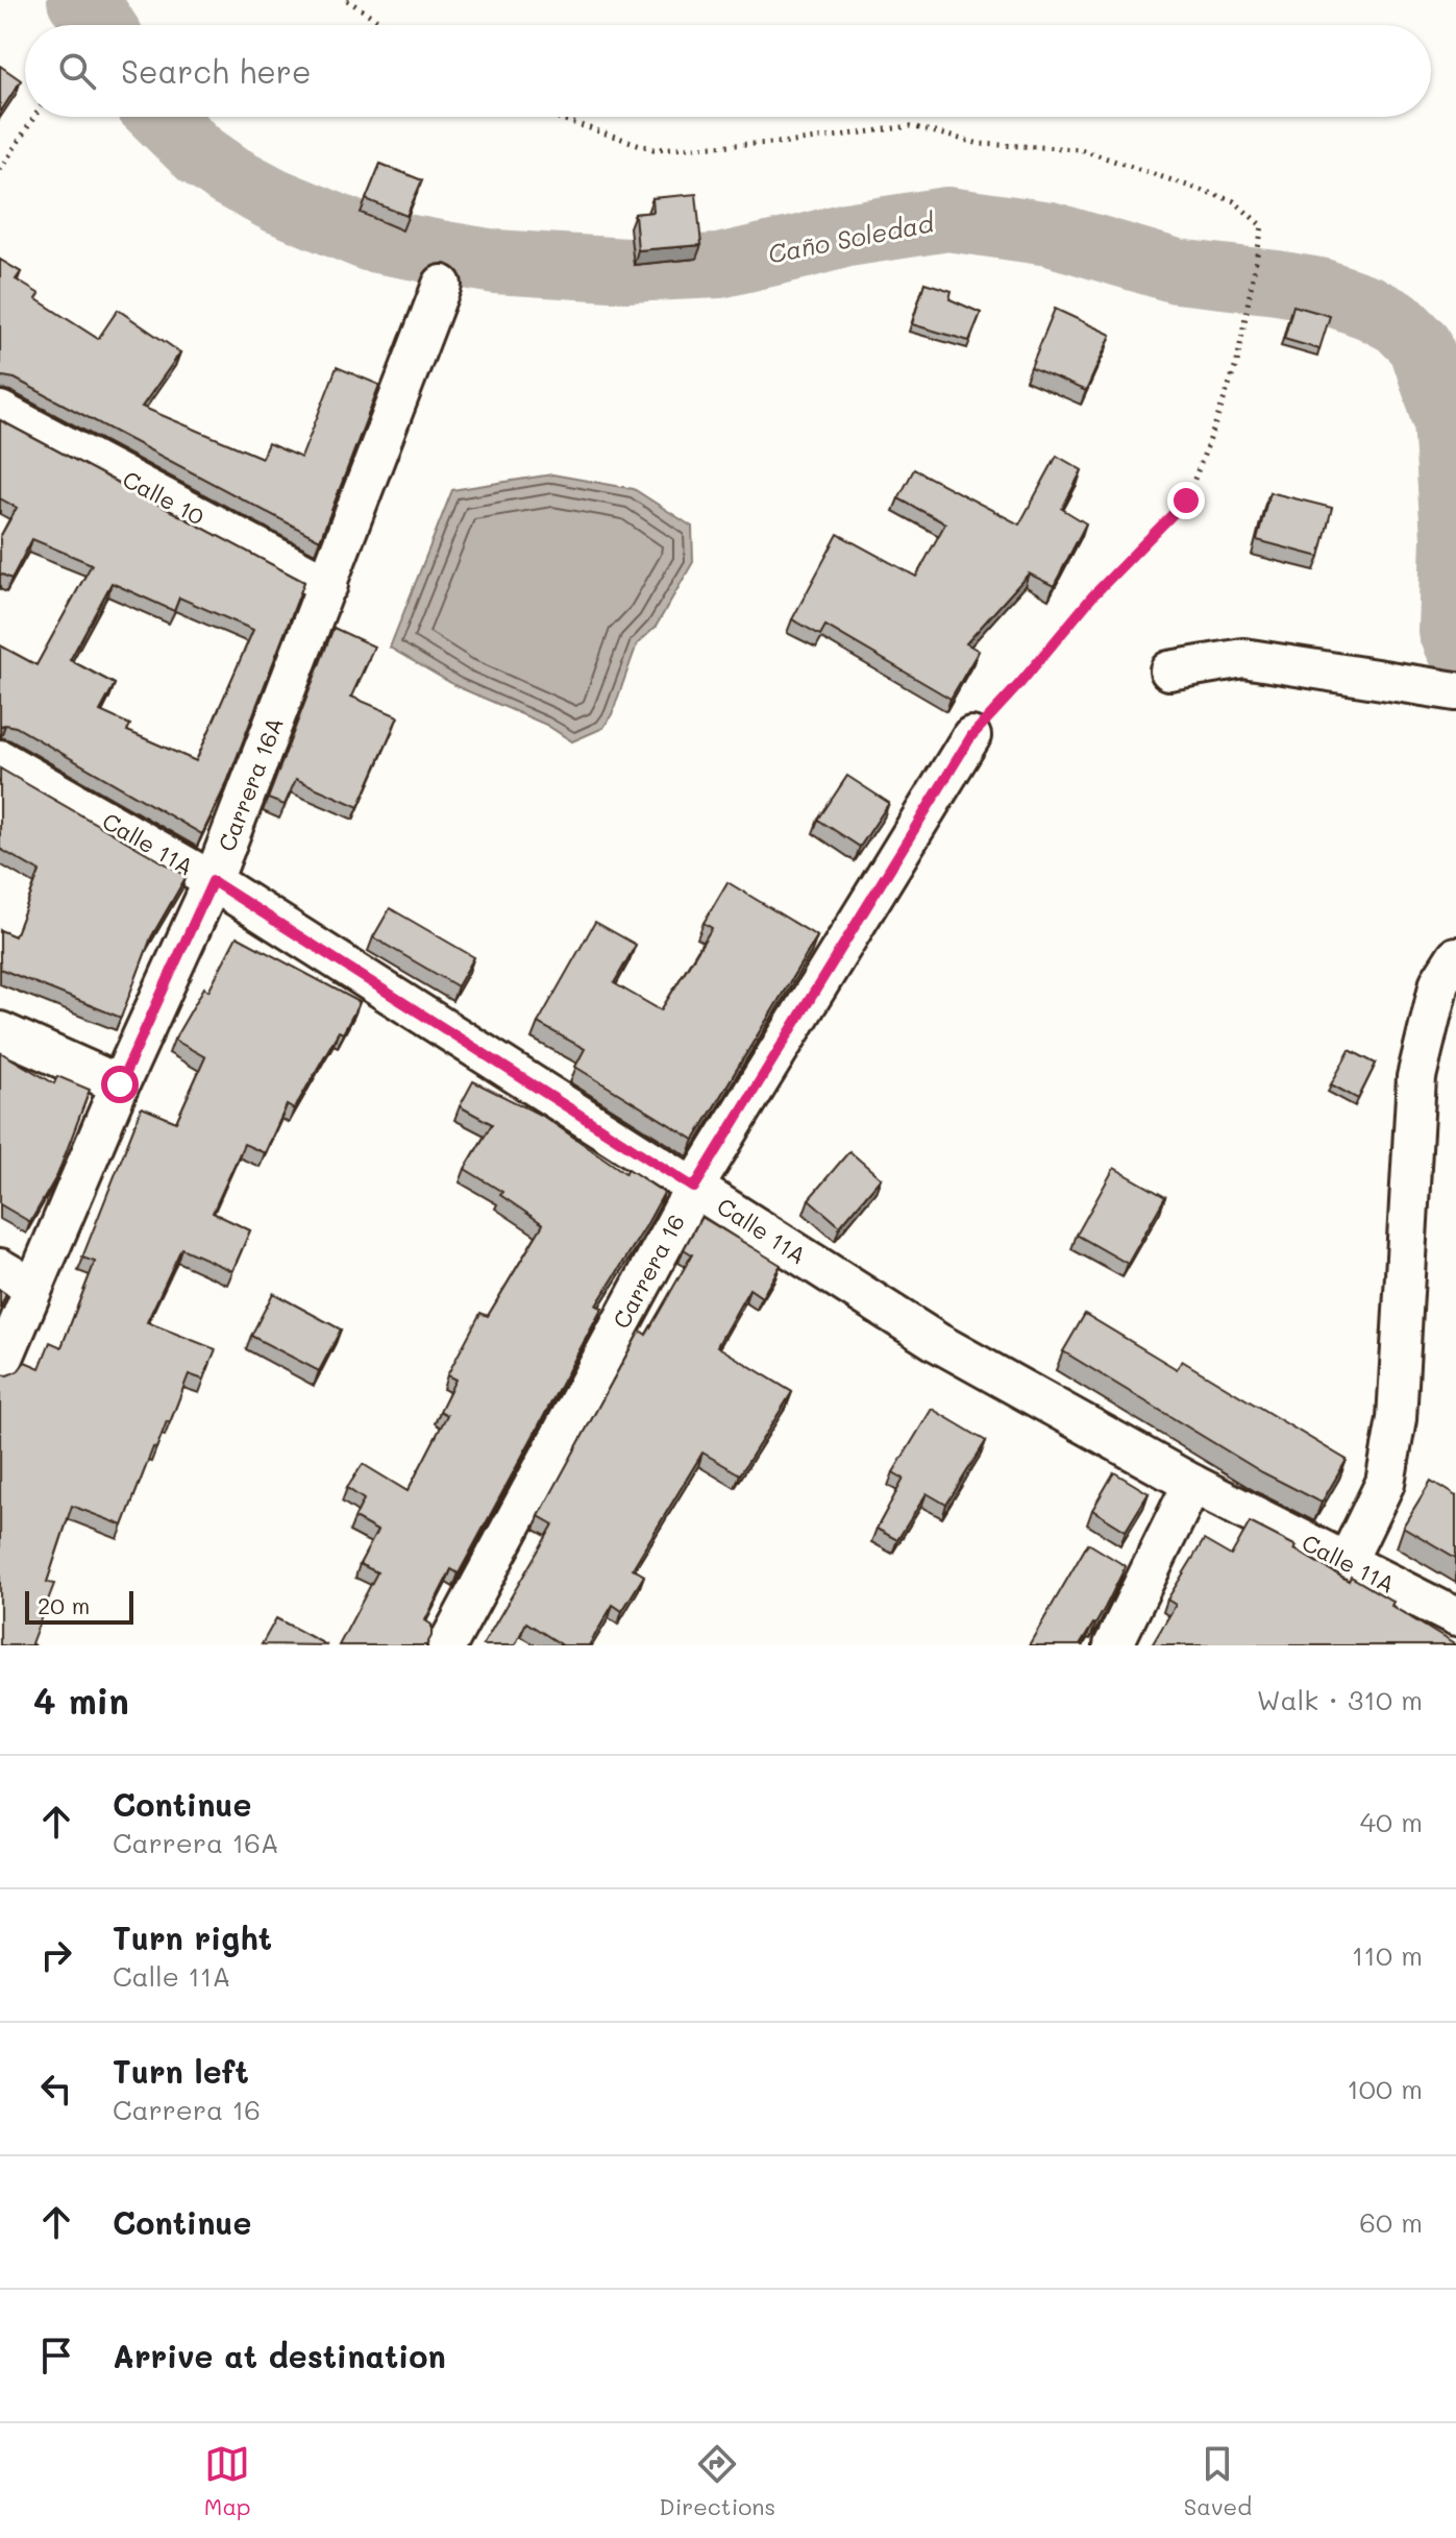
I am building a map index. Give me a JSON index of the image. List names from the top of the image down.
{
  "streets": {
    "street": [
      "Calle 10",
      "Carrera 16A",
      "Calle 11A",
      "Carrera 16"
    ]
  },
  "crossings": [
    ["Calle 10", "Carrera 16A"],
    ["Carrera 16A", "Calle 11A"],
    ["Calle 11A", "Carrera 16"]
  ],
  "water": ["Caño Soledad"],
  "scale_bar": "20 m",
  "page": {
    "search": "Search here",
    "scale": "20 m",
    "heading": ["4 min", "Walk · 310 m"],
    "list": [
      ["Continue", "Carrera 16A", "40 m"],
      ["Turn right", "Calle 11A", "110 m"],
      ["Turn left", "Carrera 16", "100 m"],
      ["Continue", "60 m"],
      "Arrive at destination"
    ],
    "nav": ["Map", "Directions", "Saved"]
  }
}
